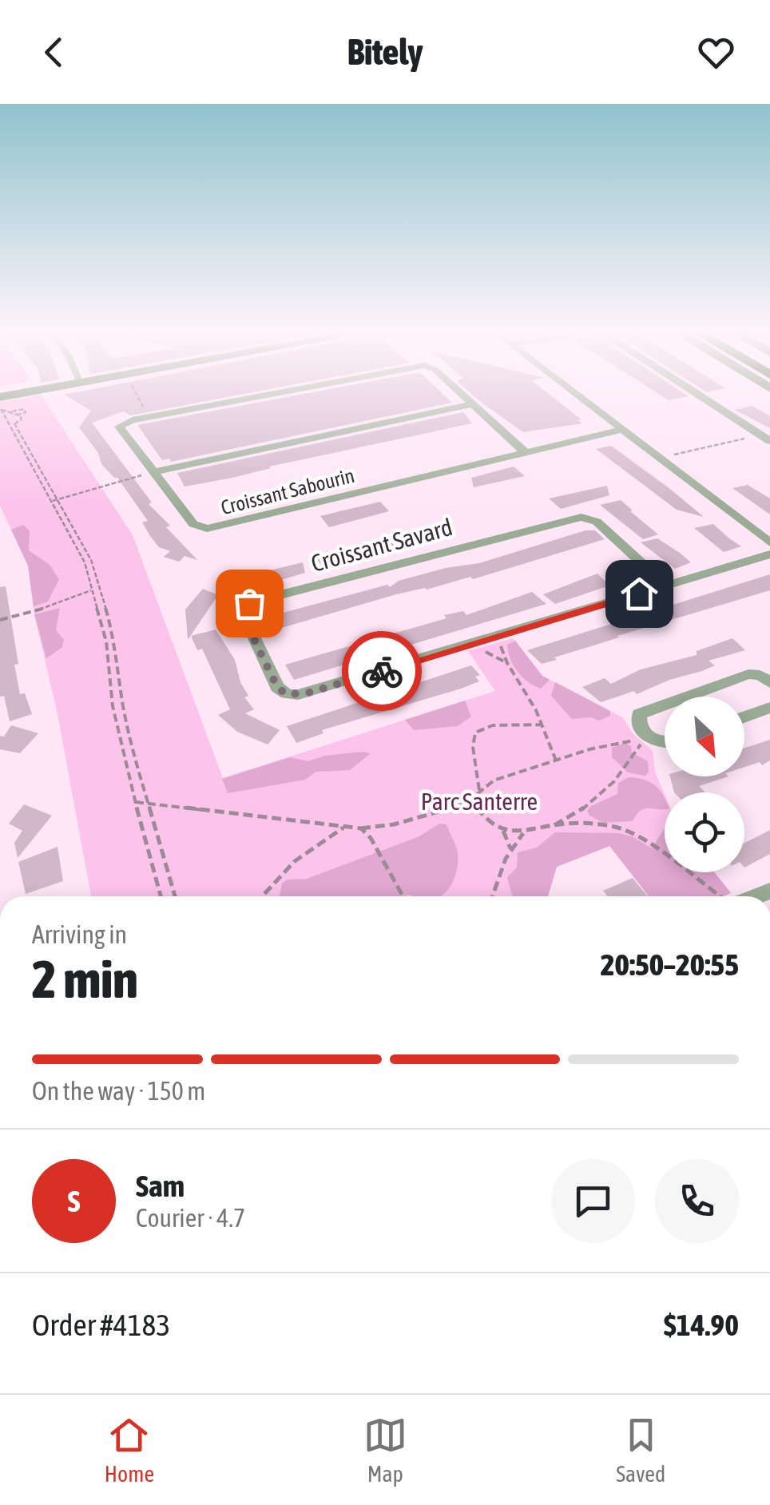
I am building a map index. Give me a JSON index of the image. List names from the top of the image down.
{
  "streets": {
    "street": ["Croissant Sabourin", "Croissant Savard"]
  },
  "parks": ["Parc Santerre"],
  "north": "bottom right",
  "page": {
    "header": "Bitely",
    "heading": ["2 min", "Arriving in", "20:50–20:55"],
    "panel": [
      "Sam",
      "Courier · 4.7",
      "Order #4183",
      "$14.90"
    ],
    "bar": "On the way · 150 m",
    "round": "S",
    "tabs": ["Home", "Map", "Saved"]
  }
}
